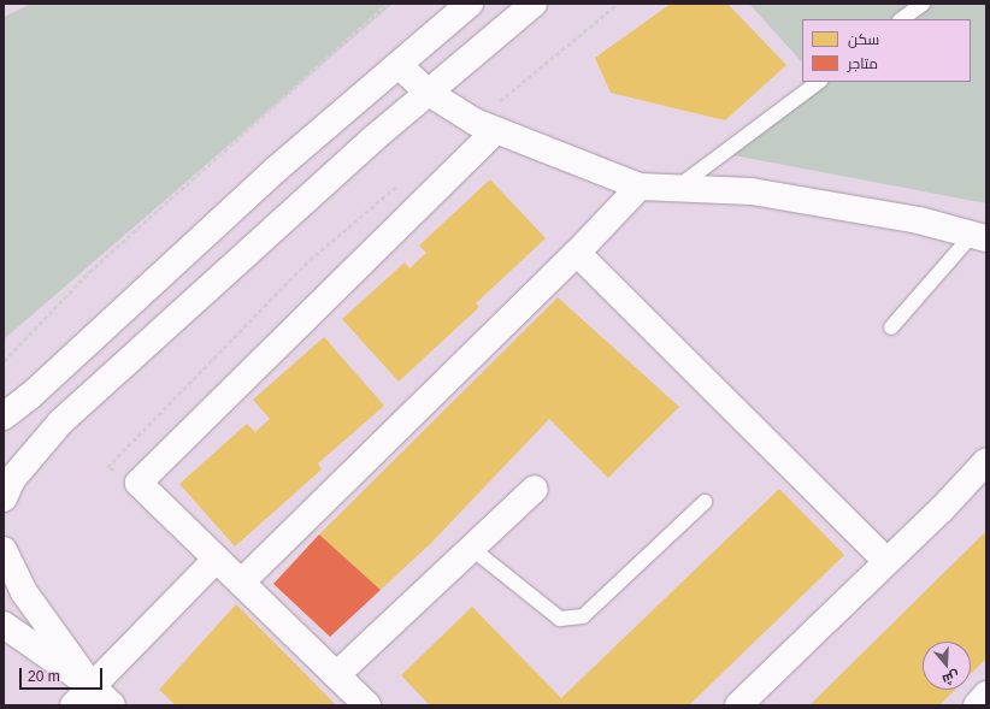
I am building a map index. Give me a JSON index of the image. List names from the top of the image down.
{
  "legend": ["سكن", "متاجر"],
  "scale_bar": "20 m",
  "north": "bottom"
}
